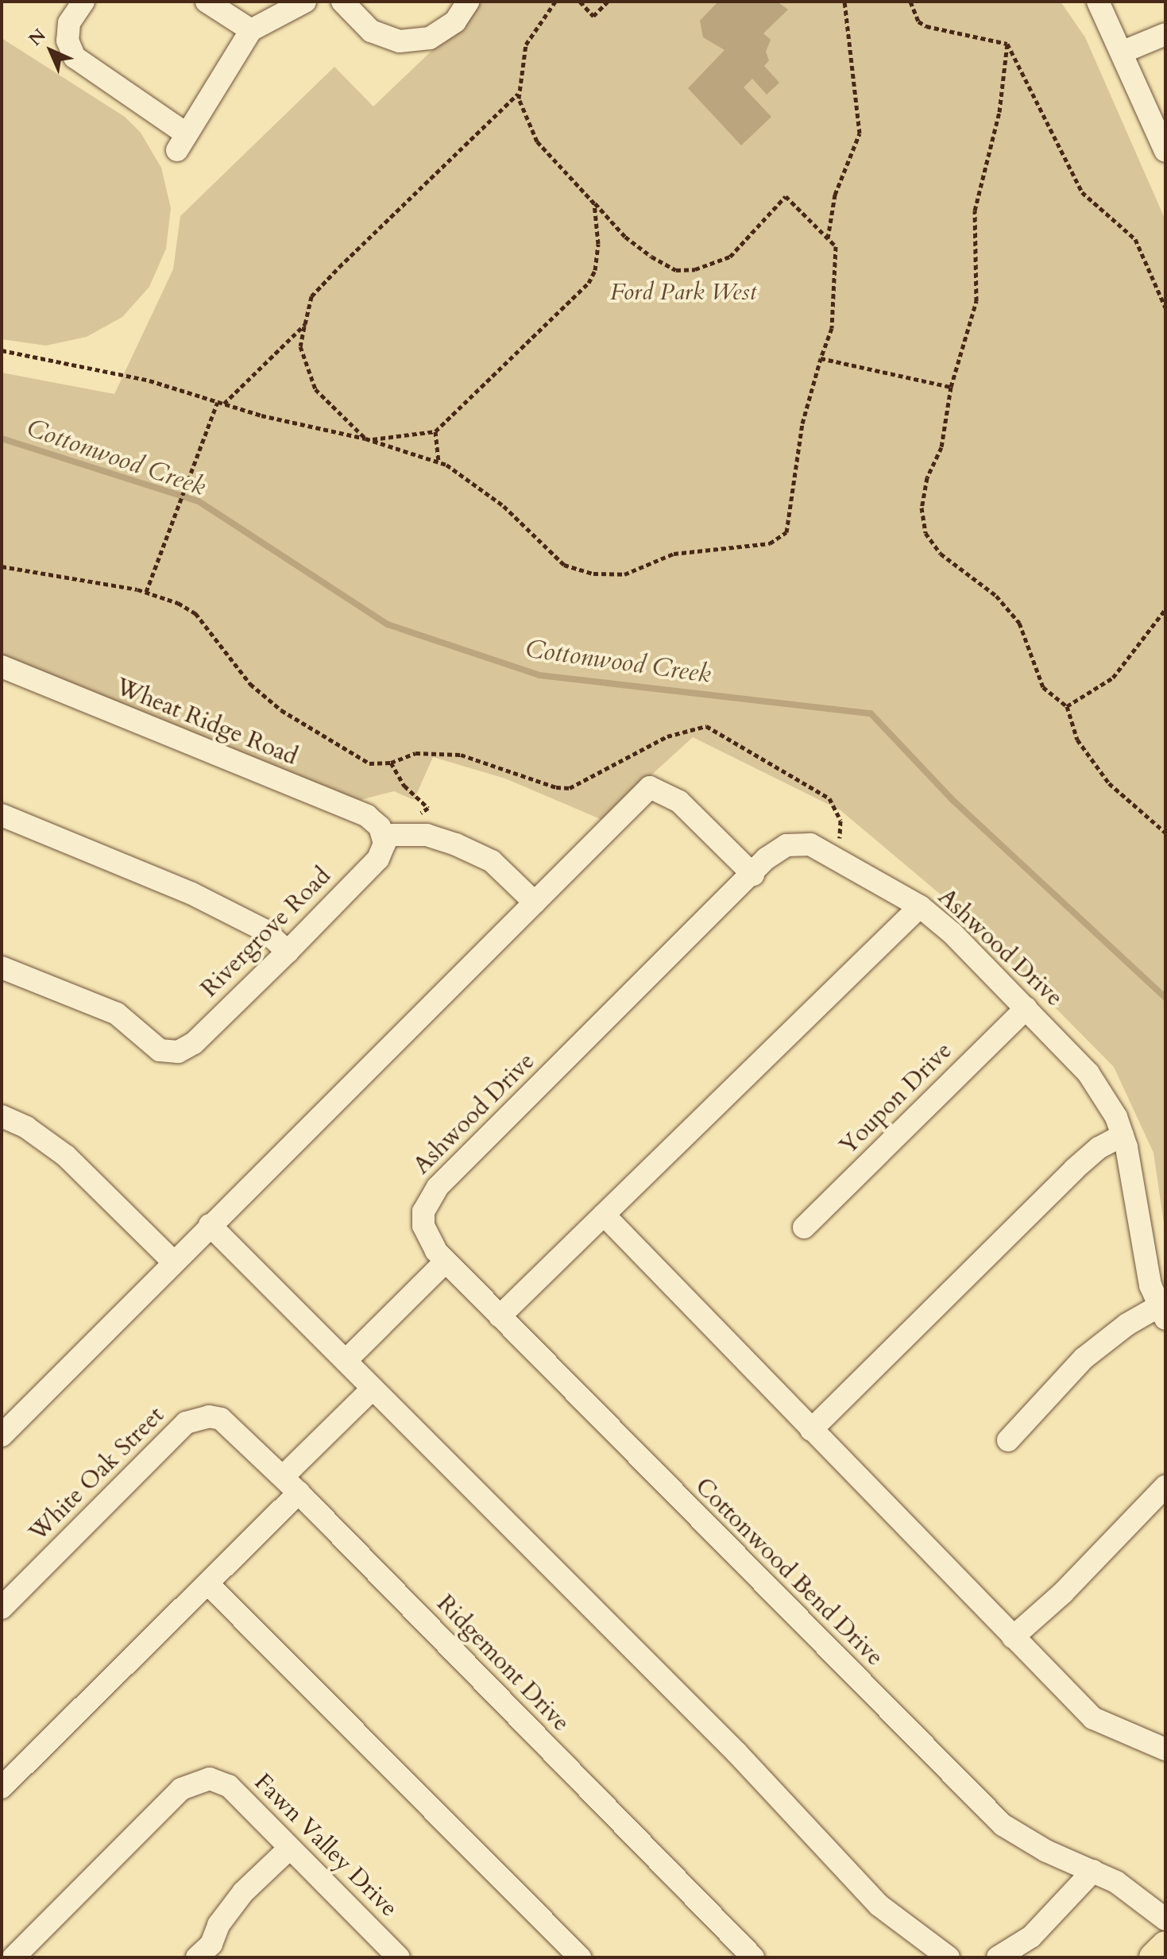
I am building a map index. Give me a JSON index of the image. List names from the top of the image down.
{
  "streets": {
    "street": [
      "Wheat Ridge Road",
      "Rivergrove Road",
      "Ashwood Drive",
      "Youpon Drive",
      "White Oak Street",
      "Cottonwood Bend Drive",
      "Ridgemont Drive",
      "Fawn Valley Drive"
    ]
  },
  "crossings": [
    ["Wheat Ridge Road", "Rivergrove Road"],
    ["Ashwood Drive", "Youpon Drive"],
    ["Ashwood Drive", "Cottonwood Bend Drive"],
    ["White Oak Street", "Ridgemont Drive"]
  ],
  "water": ["Cottonwood Creek"],
  "parks": ["Ford Park West"],
  "north": "top left"
}
